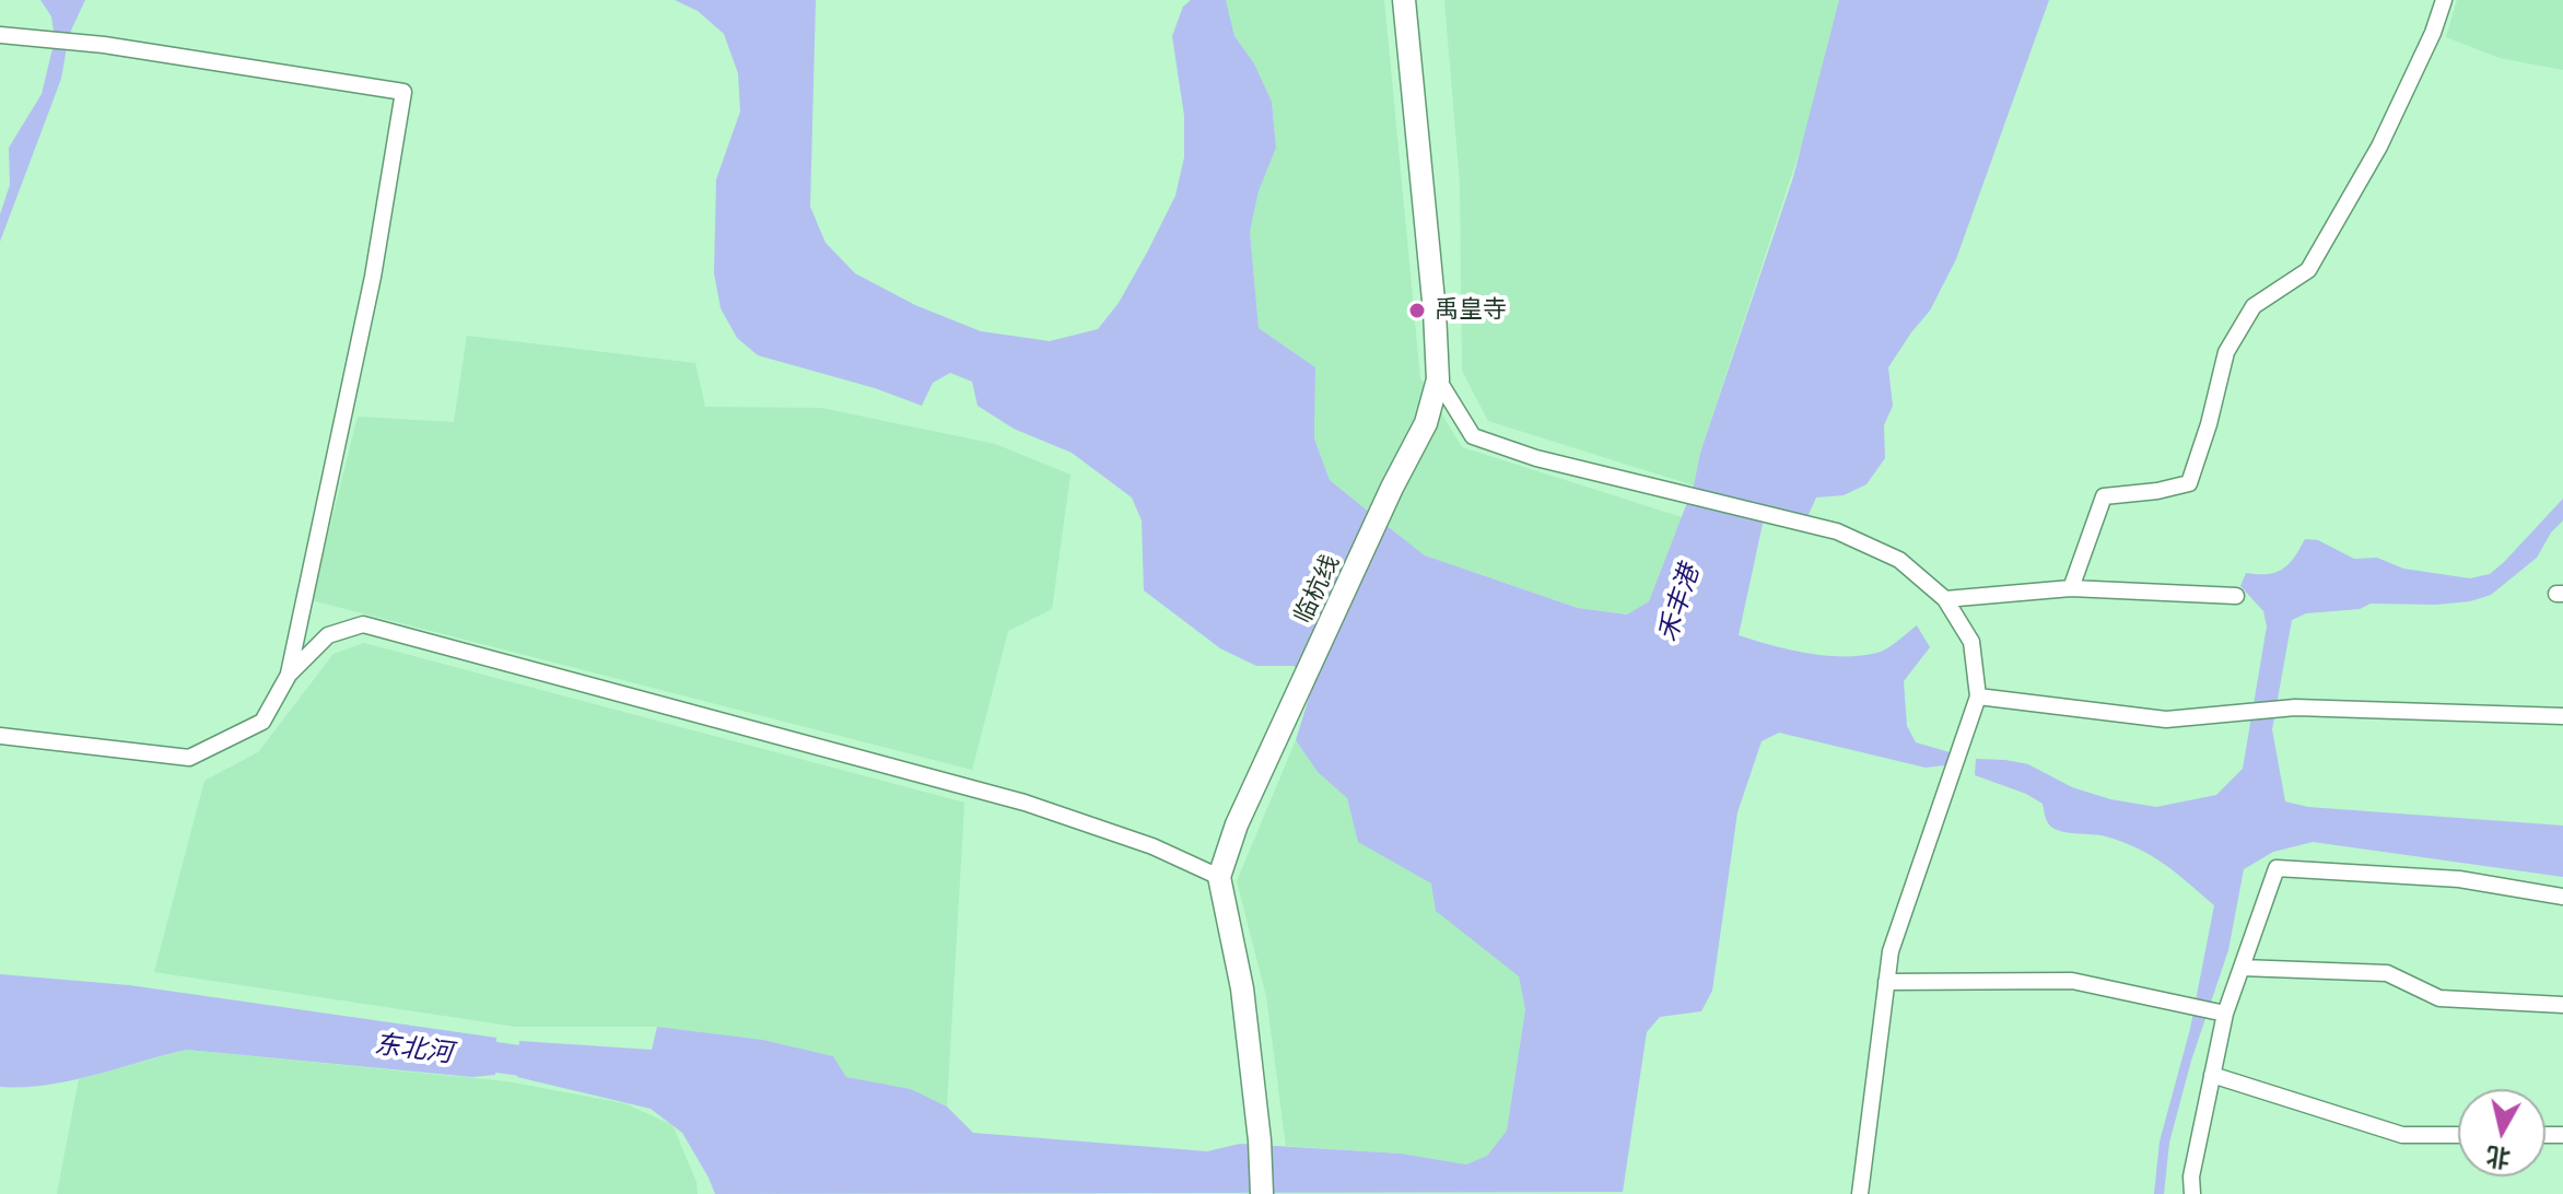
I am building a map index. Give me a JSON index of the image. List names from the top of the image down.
{
  "streets": {
    "street": ["临杭线"]
  },
  "water": ["禾丰港", "东北河"],
  "places": ["禹皇寺"],
  "north": "bottom"
}
